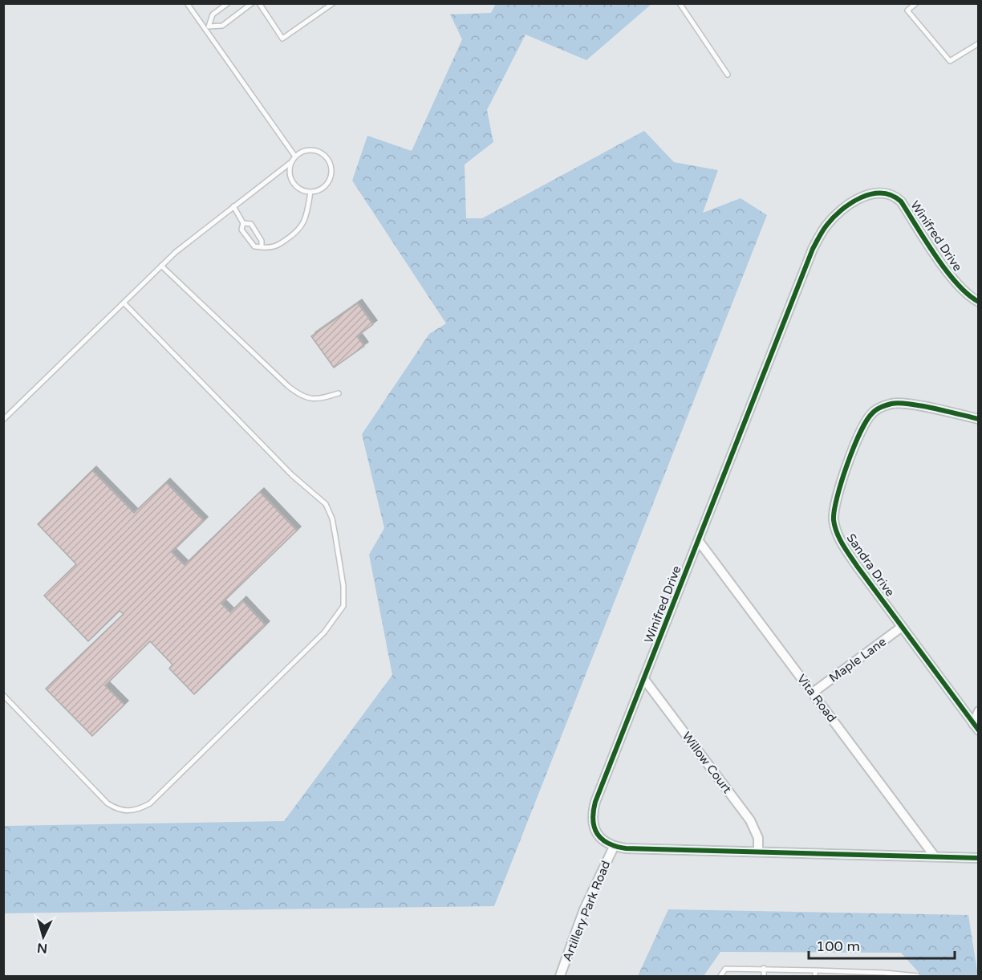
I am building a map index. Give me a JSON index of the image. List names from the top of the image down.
{
  "streets": {
    "street": [
      "Winifred Drive",
      "Sandra Drive",
      "Maple Lane",
      "Vita Road",
      "Willow Court",
      "Artillery Park Road"
    ]
  },
  "crossings": [
    ["Winifred Drive", "Vita Road"],
    ["Winifred Drive", "Willow Court"],
    ["Winifred Drive", "Artillery Park Road"],
    ["Sandra Drive", "Maple Lane"],
    ["Maple Lane", "Vita Road"]
  ],
  "scale_bar": "100 m",
  "north": "bottom"
}
